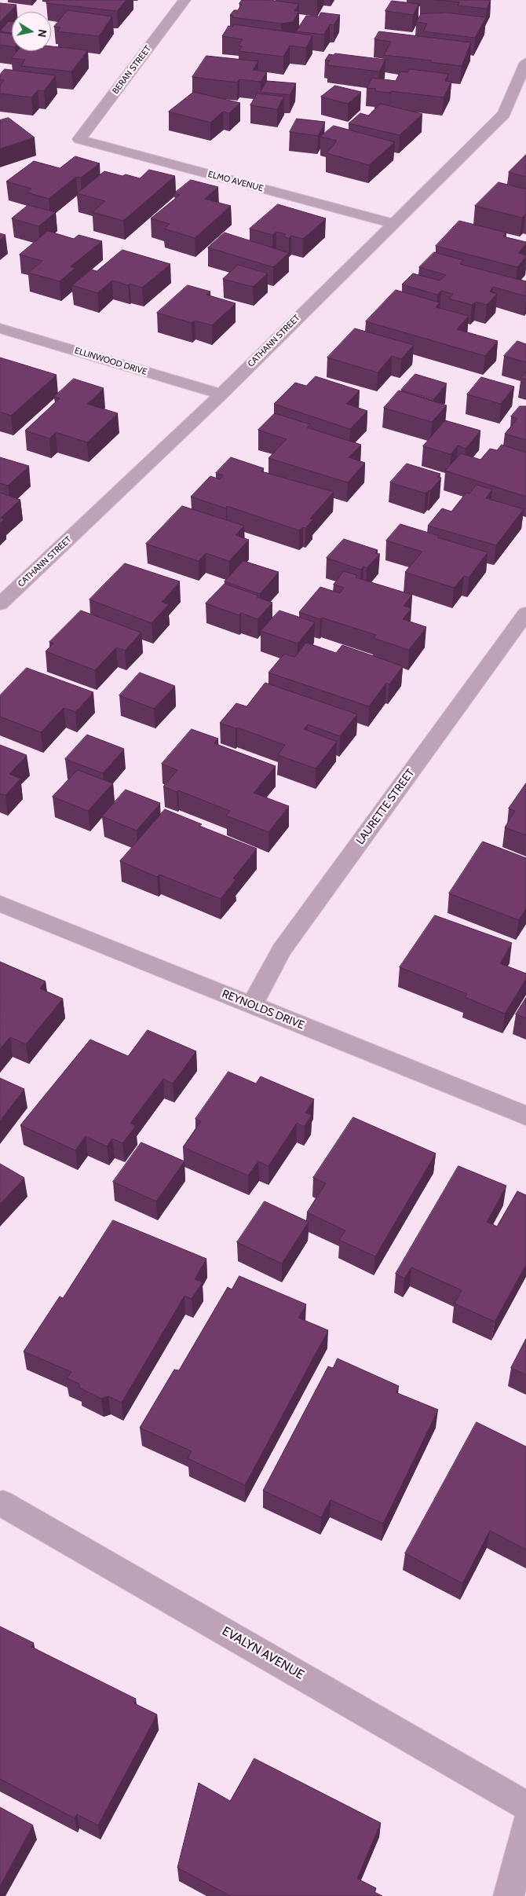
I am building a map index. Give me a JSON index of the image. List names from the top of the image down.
{
  "streets": {
    "street": [
      "BERAN STREET",
      "ELMO AVENUE",
      "CATHANN STREET",
      "ELLINWOOD DRIVE",
      "LAURETTE STREET",
      "REYNOLDS DRIVE",
      "EVALYN AVENUE"
    ]
  },
  "crossings": [
    ["BERAN STREET", "ELMO AVENUE"],
    ["ELMO AVENUE", "CATHANN STREET"],
    ["CATHANN STREET", "ELLINWOOD DRIVE"],
    ["LAURETTE STREET", "REYNOLDS DRIVE"]
  ],
  "north": "right"
}
